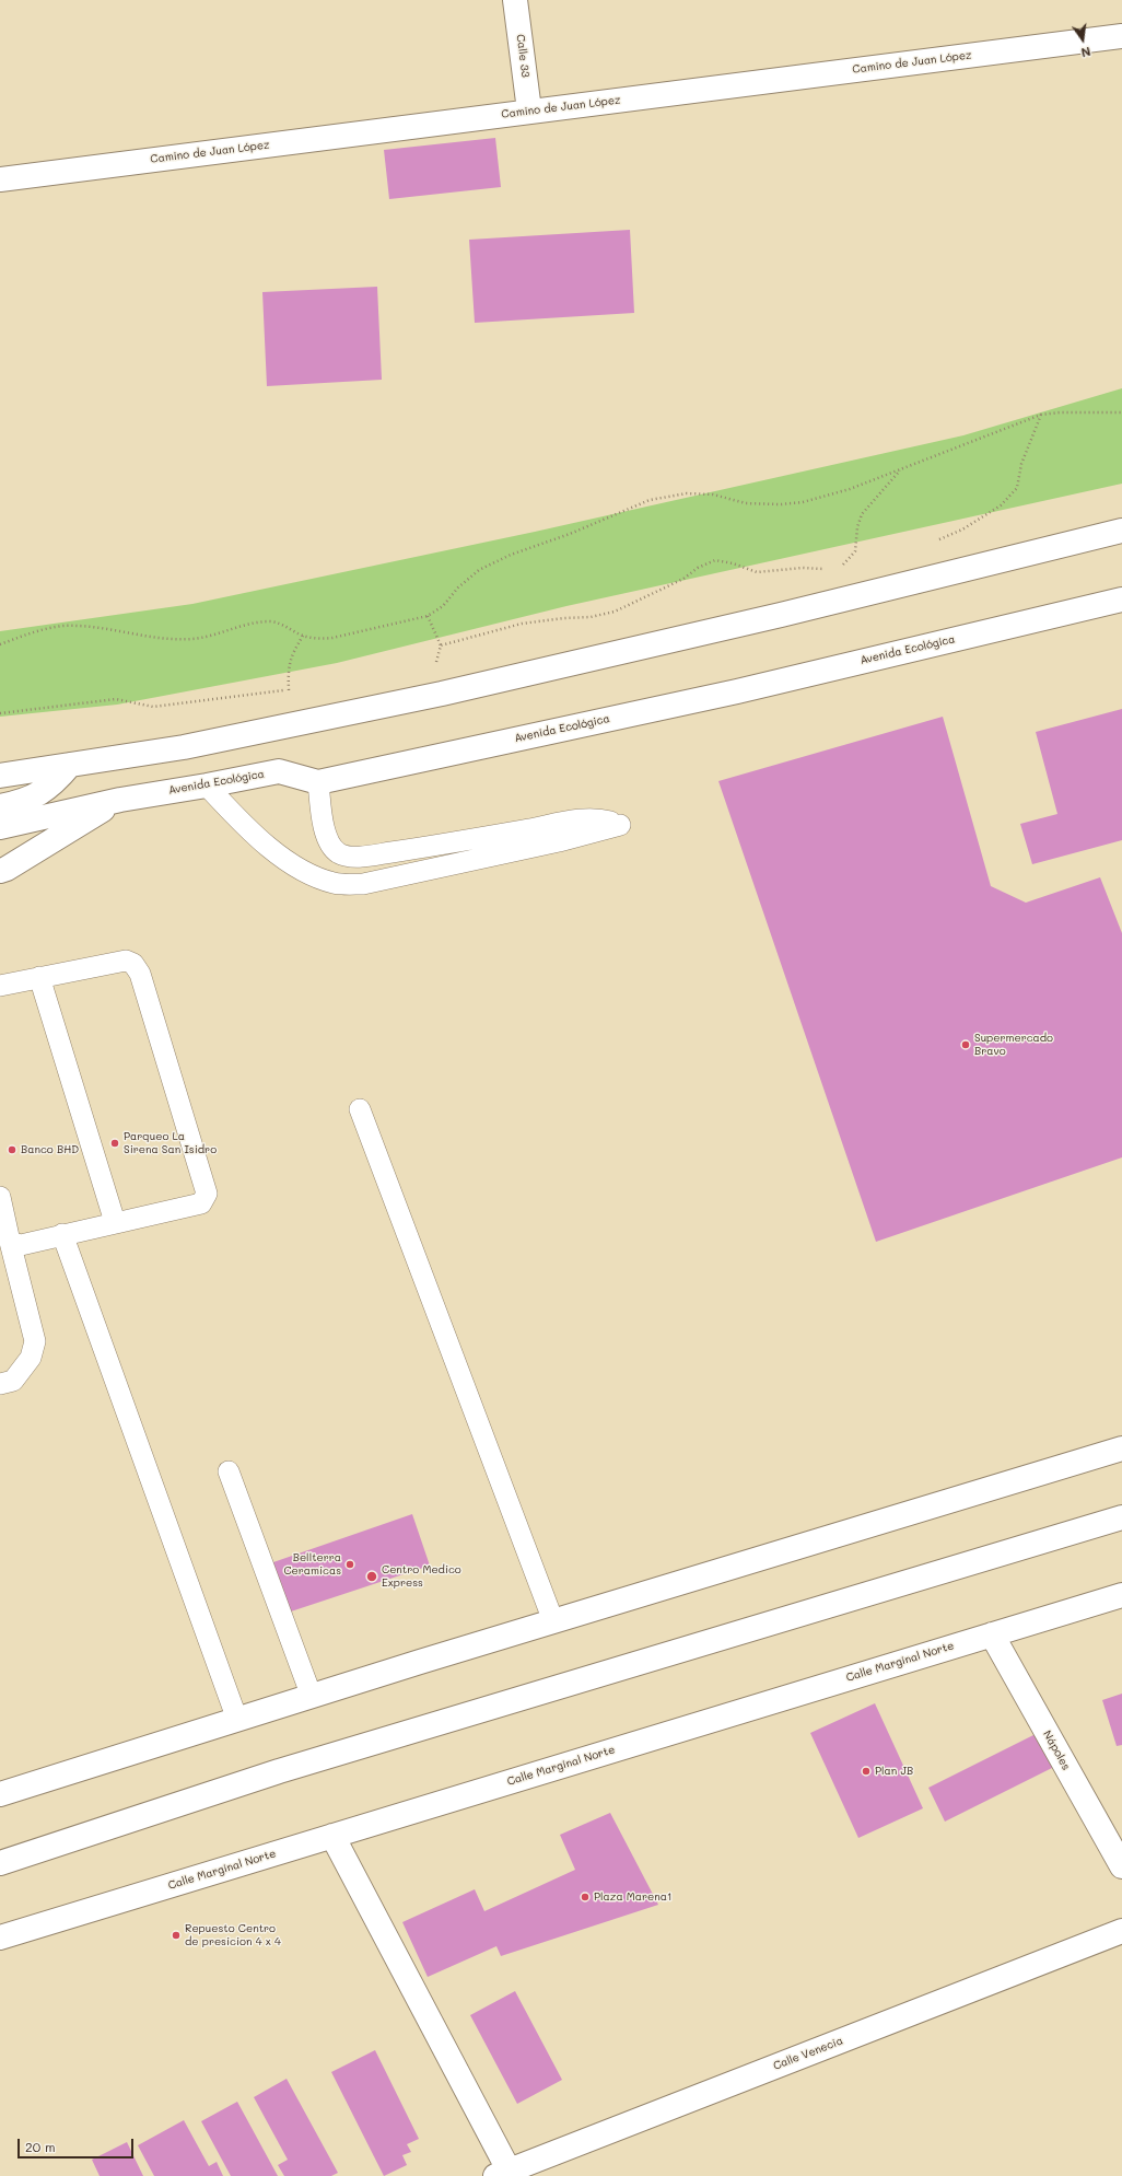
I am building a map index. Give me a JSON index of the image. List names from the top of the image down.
{
  "streets": {
    "main road": [
      "Calle 33",
      "Camino de Juan López",
      "Avenida Ecológica",
      "Calle Marginal Norte",
      "Nápoles",
      "Calle Venecia"
    ]
  },
  "crossings": [
    ["Calle 33", "Camino de Juan López"],
    ["Calle Marginal Norte", "Nápoles"]
  ],
  "places": [
    "Supermercado Bravo",
    "Parqueo La Sirena San Isidro",
    "Banco BHD",
    "Bellterra Ceramicas",
    "Centro Medico Express",
    "Plan JB",
    "Plaza Marena1",
    "Repuesto Centro de presicion 4 x 4"
  ],
  "scale_bar": "20 m",
  "north": "bottom"
}
